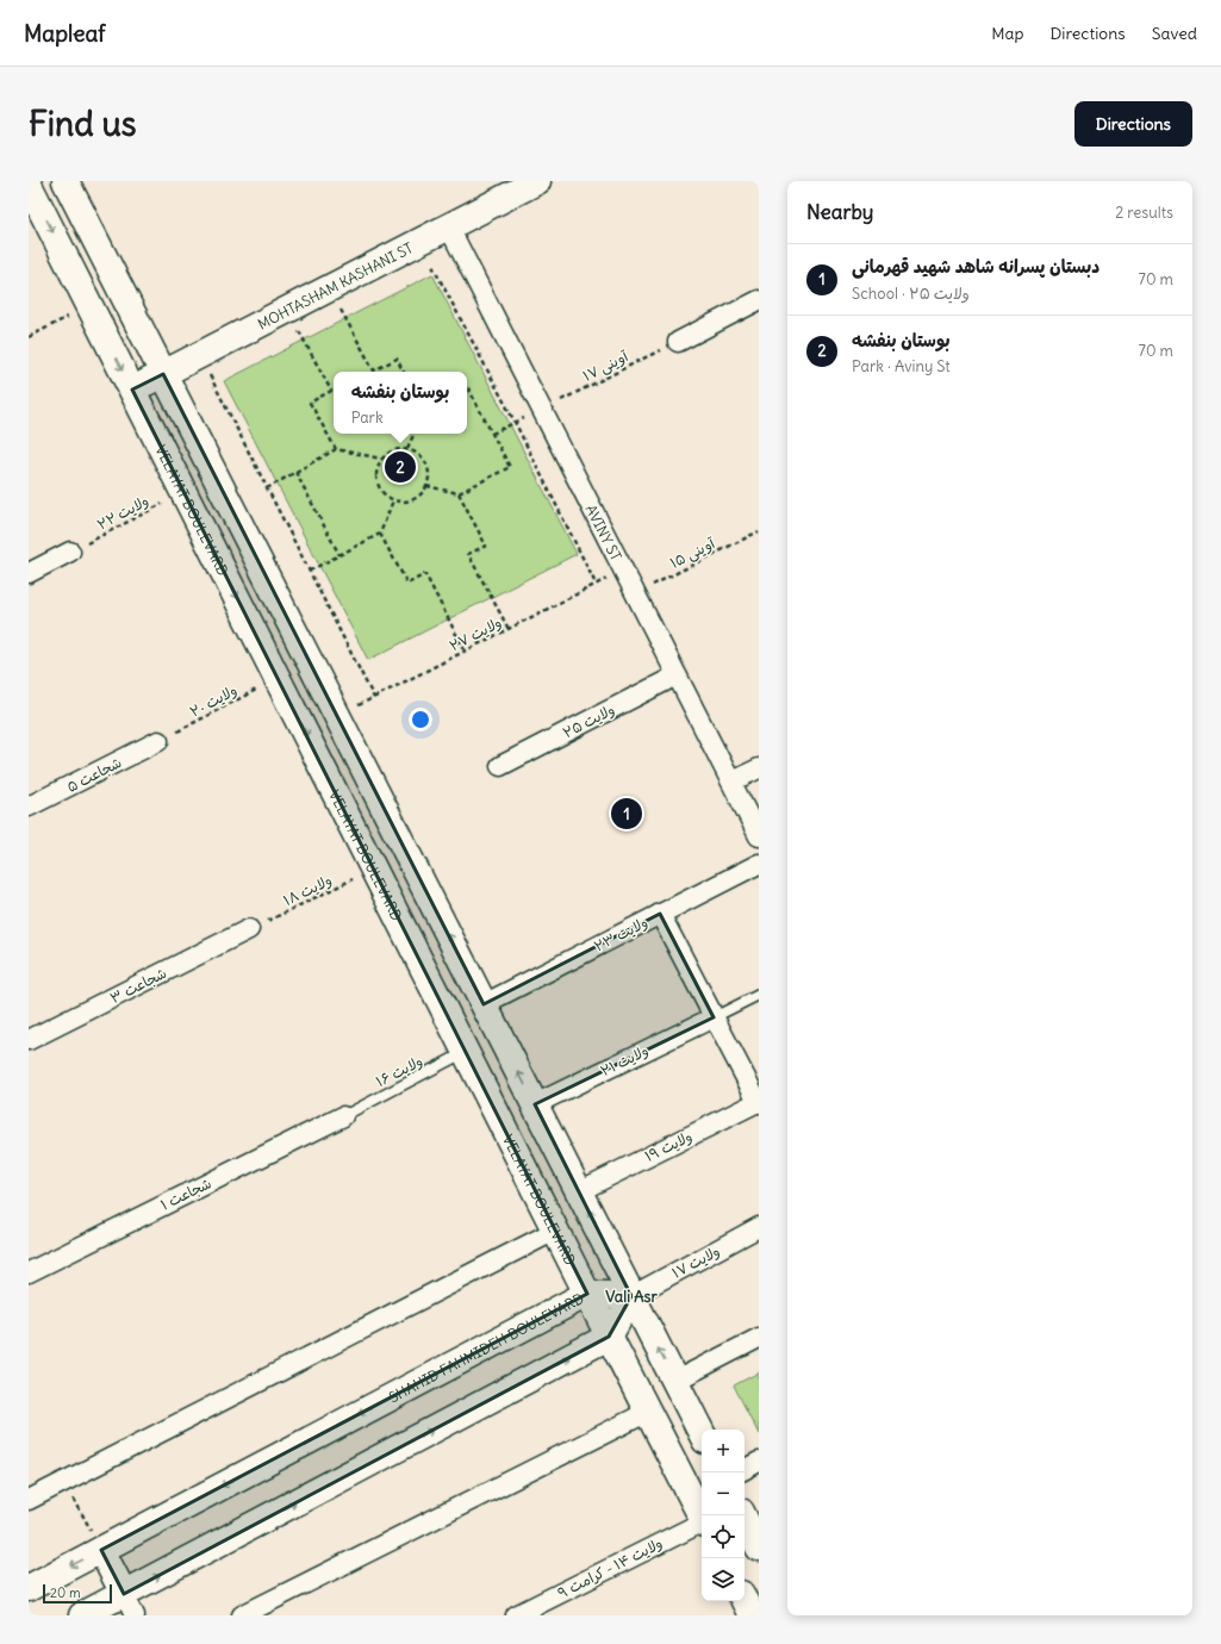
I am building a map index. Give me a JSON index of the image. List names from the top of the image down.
{
  "streets": {
    "street": [
      "MOHTASHAM KASHANI ST",
      "VELAYAT BOULEVARD",
      "AVINY ST",
      "ولایت ۲۵",
      "شجاعت ۵",
      "ولایت ۲۳",
      "شجاعت ۳",
      "ولایت ۲۱",
      "ولایت ۱۹",
      "شجاعت ۱",
      "ولایت ۱۷",
      "SHAHID FAHMIDEH BOULEVARD",
      "ولایت ۱۴ - کرامت ۹"
    ],
    "lane": ["ولایت ۱۶"],
    "path": [
      "آوینی ۱۷",
      "ولایت ۲۲",
      "آوینی ۱۵",
      "ولایت ۲۷",
      "ولایت ۲۰",
      "ولایت ۱۸"
    ]
  },
  "crossings": [
    ["MOHTASHAM KASHANI ST", "VELAYAT BOULEVARD"],
    ["MOHTASHAM KASHANI ST", "AVINY ST"],
    ["آوینی ۱۷", "AVINY ST"],
    ["VELAYAT BOULEVARD", "ولایت ۲۲"],
    ["VELAYAT BOULEVARD", "ولایت ۲۰"],
    ["VELAYAT BOULEVARD", "ولایت ۱۸"],
    ["VELAYAT BOULEVARD", "ولایت ۱۶"],
    ["VELAYAT BOULEVARD", "SHAHID FAHMIDEH BOULEVARD"],
    ["AVINY ST", "آوینی ۱۵"],
    ["AVINY ST", "ولایت ۲۷"],
    ["AVINY ST", "ولایت ۲۵"],
    ["ولایت ۲۰", "شجاعت ۵"],
    ["ولایت ۱۸", "شجاعت ۳"],
    ["ولایت ۱۶", "شجاعت ۱"],
    ["ولایت ۱۷", "SHAHID FAHMIDEH BOULEVARD"]
  ],
  "districts": ["Vali Asr"],
  "scale_bar": "20 m",
  "page": {
    "header": "Mapleaf",
    "nav": ["Map", "Directions", "Saved"],
    "buttons": "Directions",
    "title": "Find us",
    "heading": ["Nearby", "2 results"],
    "list": [
      {
        "mark": "1",
        "name": "دبستان پسرانه شاهد شهید قهرمانی",
        "note": "School · ولایت ۲۵",
        "value": "70 m"
      },
      {
        "mark": "2",
        "name": "بوستان بنفشه",
        "note": "Park · Aviny St",
        "value": "70 m"
      }
    ],
    "popup": ["بوستان بنفشه", "Park"],
    "pins": ["2", "1"],
    "map_buttons": ["+", "−"],
    "scale": "20 m"
  }
}
